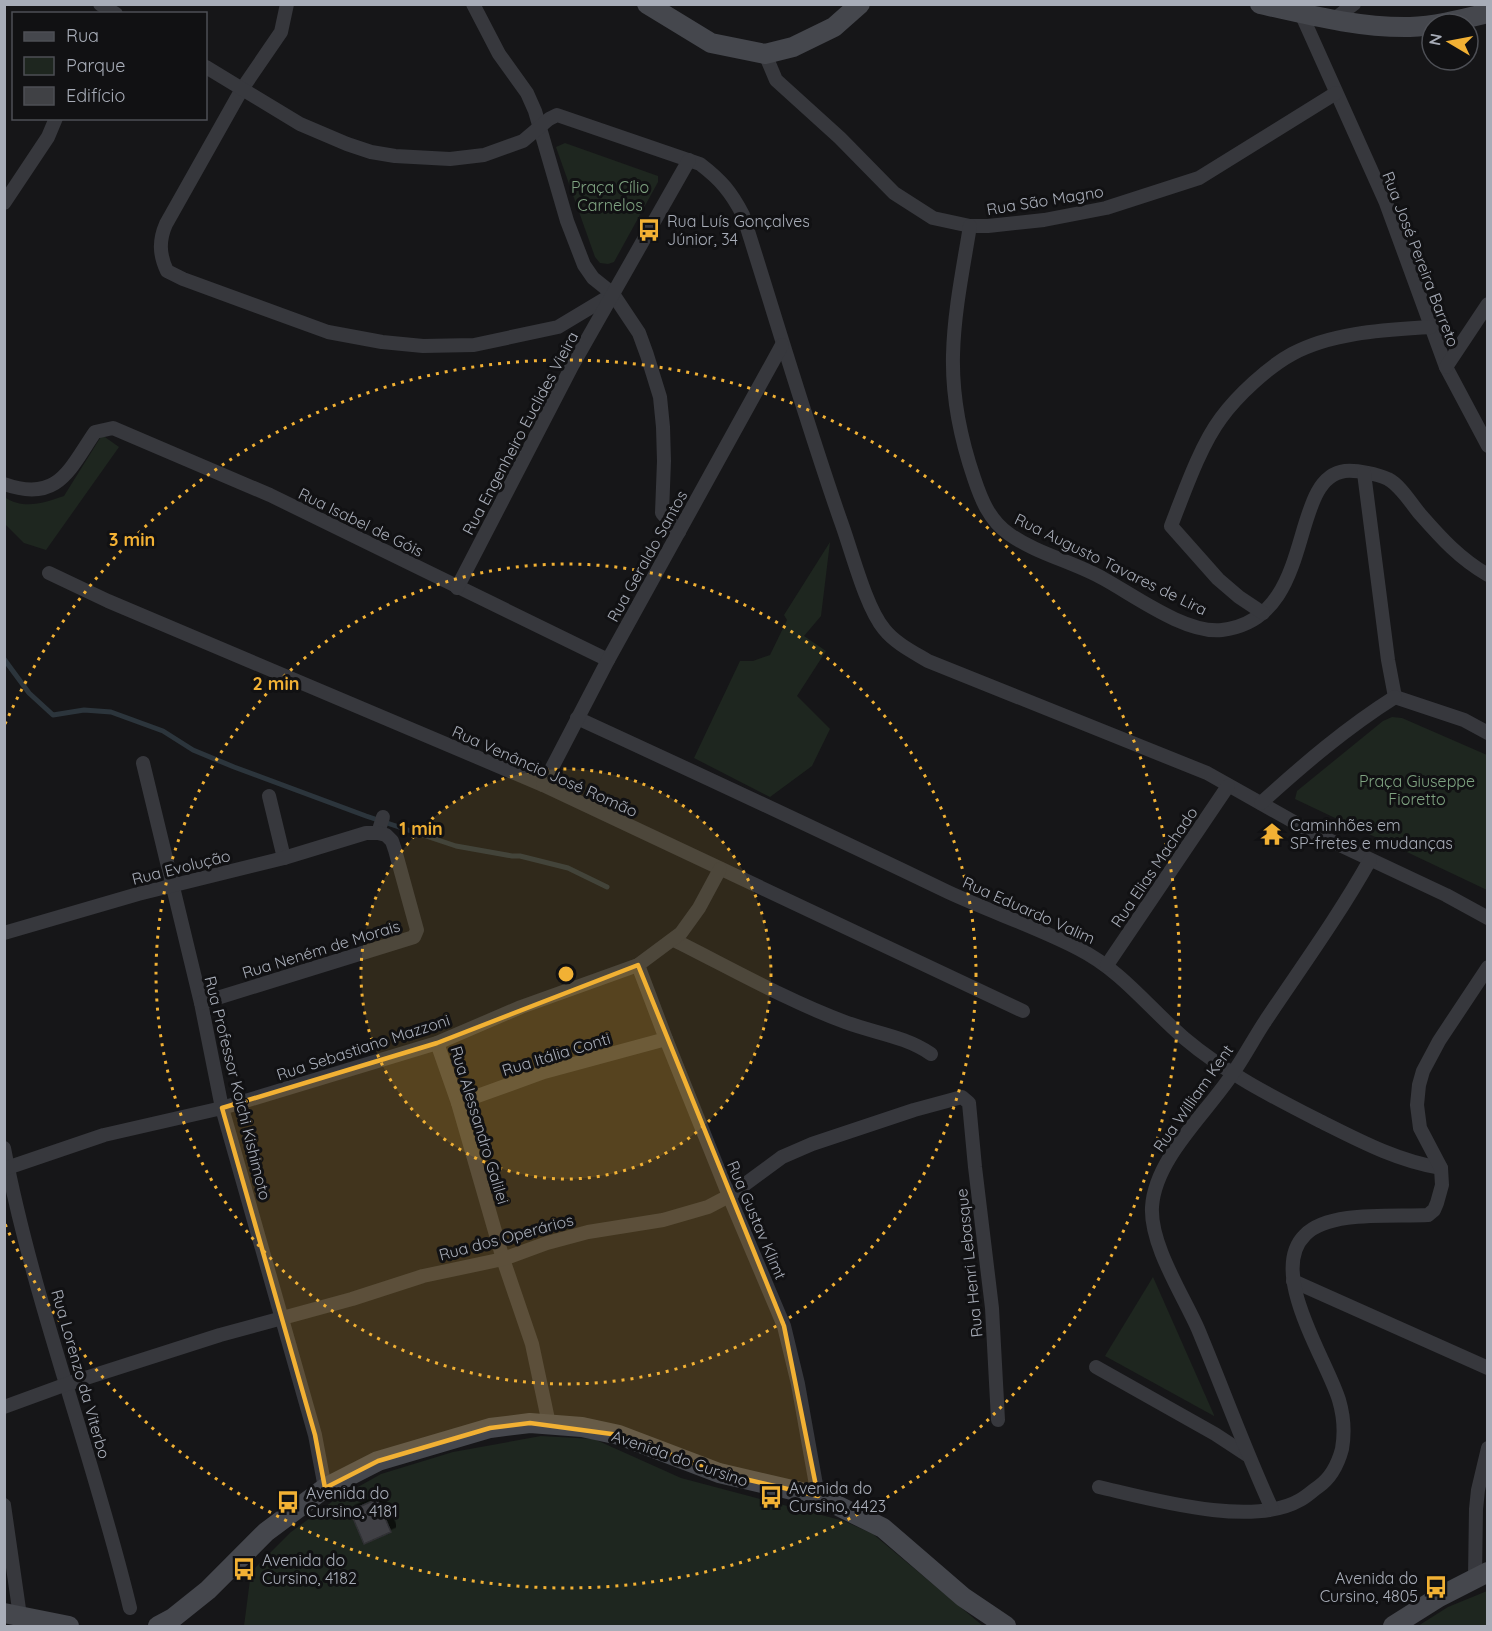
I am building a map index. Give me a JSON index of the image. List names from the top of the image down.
{
  "streets": {
    "main road": ["Avenida do Cursino"],
    "street": [
      "Rua São Magno",
      "Rua José Pereira Barreto",
      "Rua Engenheiro Euclides Vieira",
      "Rua Isabel de Góis",
      "Rua Geraldo Santos",
      "Rua Augusto Tavares de Lira",
      "Rua Venâncio José Romão",
      "Rua Evolução",
      "Rua Elias Machado",
      "Rua Eduardo Valim",
      "Rua Neném de Morais",
      "Rua Sebastiano Mazzoni",
      "Rua Itália Conti",
      "Rua Professor Koichi Kishimoto",
      "Rua William Kent",
      "Rua Alessandro Galilei",
      "Rua Gustav Klimt",
      "Rua dos Operários",
      "Rua Henri Lebasque",
      "Rua Lorenzo da Viterbo"
    ]
  },
  "crossings": [
    ["Rua São Magno", "Rua José Pereira Barreto"],
    ["Rua São Magno", "Rua Augusto Tavares de Lira"],
    ["Rua Engenheiro Euclides Vieira", "Rua Isabel de Góis"],
    ["Rua Isabel de Góis", "Rua Geraldo Santos"],
    ["Rua Geraldo Santos", "Rua Venâncio José Romão"],
    ["Rua Geraldo Santos", "Rua Eduardo Valim"],
    ["Rua Venâncio José Romão", "Rua Sebastiano Mazzoni"],
    ["Rua Evolução", "Rua Neném de Morais"],
    ["Rua Evolução", "Rua Professor Koichi Kishimoto"],
    ["Rua Elias Machado", "Rua Eduardo Valim"],
    ["Rua Eduardo Valim", "Rua William Kent"],
    ["Rua Neném de Morais", "Rua Professor Koichi Kishimoto"],
    ["Rua Sebastiano Mazzoni", "Rua Professor Koichi Kishimoto"],
    ["Rua Sebastiano Mazzoni", "Rua Alessandro Galilei"],
    ["Rua Sebastiano Mazzoni", "Rua Gustav Klimt"],
    ["Rua Sebastiano Mazzoni", "Rua Lorenzo da Viterbo"],
    ["Rua Itália Conti", "Rua Alessandro Galilei"],
    ["Rua Itália Conti", "Rua Gustav Klimt"],
    ["Rua Professor Koichi Kishimoto", "Rua dos Operários"],
    ["Rua Professor Koichi Kishimoto", "Avenida do Cursino"],
    ["Rua Alessandro Galilei", "Rua dos Operários"],
    ["Rua Alessandro Galilei", "Avenida do Cursino"],
    ["Rua Gustav Klimt", "Rua dos Operários"],
    ["Rua Gustav Klimt", "Avenida do Cursino"],
    ["Rua dos Operários", "Rua Henri Lebasque"],
    ["Rua dos Operários", "Rua Lorenzo da Viterbo"]
  ],
  "parks": ["Praça Cílio Carnelos", "Praça Giuseppe Fioretto"],
  "places": {
    "bus stop": [
      "Rua Luís Gonçalves Júnior, 34",
      "Avenida do Cursino, 4423",
      "Avenida do Cursino, 4181",
      "Avenida do Cursino, 4182",
      "Avenida do Cursino, 4805"
    ],
    "temple": ["Caminhões em SP-fretes e mudanças"]
  },
  "legend": ["Rua", "Parque", "Edifício"],
  "north": "left",
  "rings": ["3 min", "2 min", "1 min"]
}
